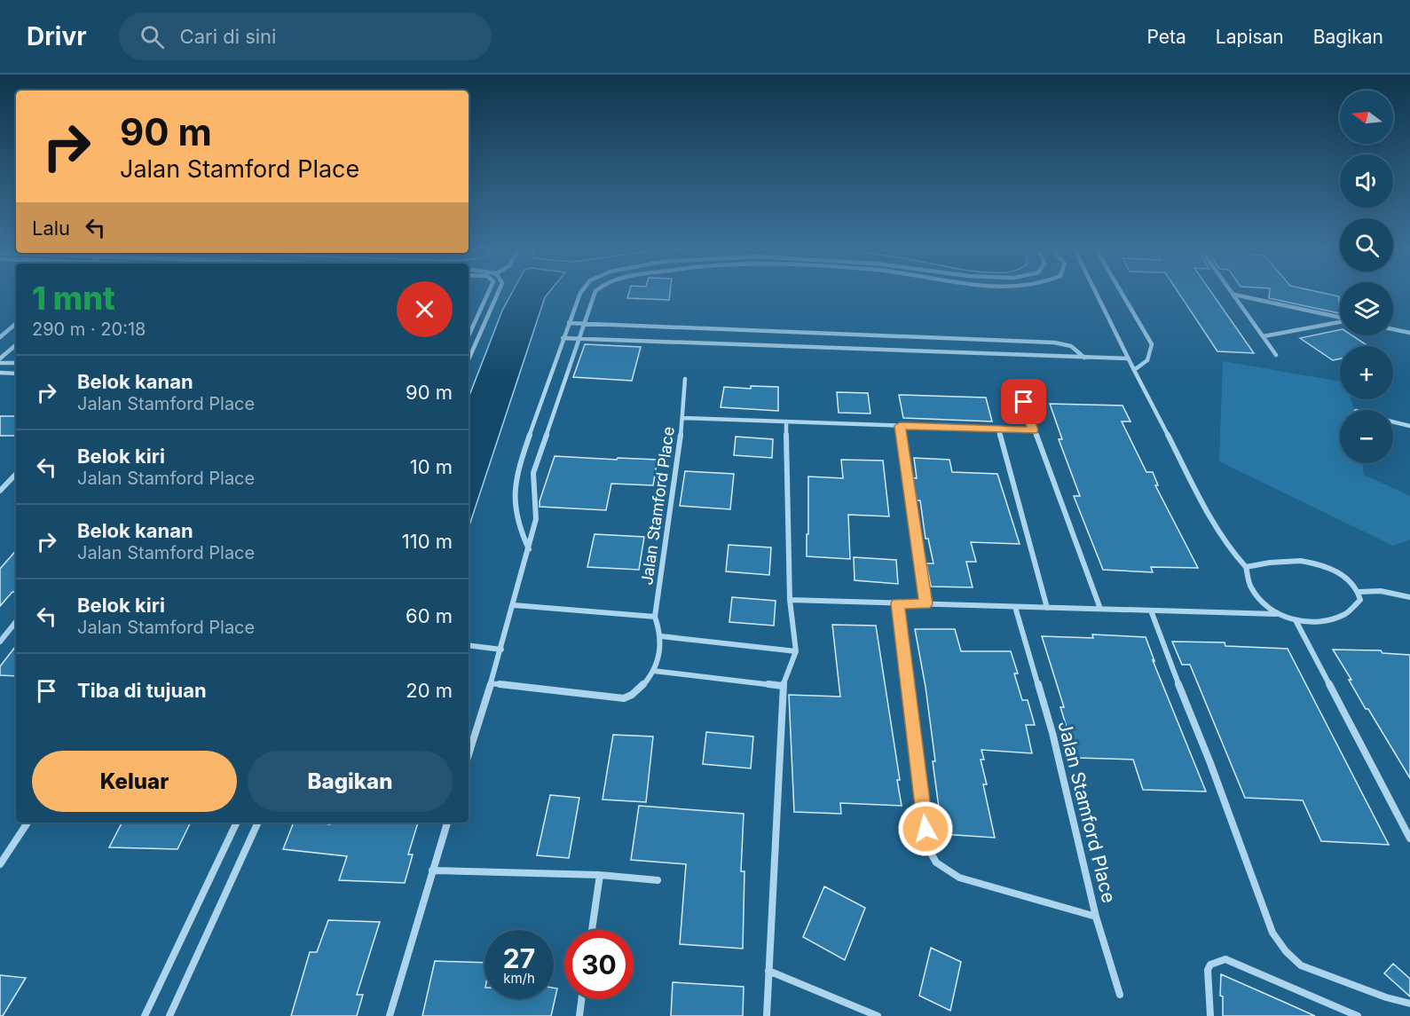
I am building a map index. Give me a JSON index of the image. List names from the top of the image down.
{
  "streets": {
    "street": ["Jalan Stamford Place"]
  },
  "north": "left",
  "page": {
    "header": "Drivr",
    "search": "Cari di sini",
    "nav": ["Peta", "Lapisan", "Bagikan"],
    "map_buttons": ["+", "−"],
    "turn": ["90 m", "Jalan Stamford Place"],
    "then": "Lalu",
    "heading": ["1 mnt", "290 m · 20:18"],
    "list": [
      {
        "name": "Belok kanan",
        "note": "Jalan Stamford Place",
        "value": "90 m"
      },
      {
        "name": "Belok kiri",
        "note": "Jalan Stamford Place",
        "value": "10 m"
      },
      {
        "name": "Belok kanan",
        "note": "Jalan Stamford Place",
        "value": "110 m"
      },
      {
        "name": "Belok kiri",
        "note": "Jalan Stamford Place",
        "value": "60 m"
      },
      {
        "name": "Tiba di tujuan",
        "value": "20 m"
      }
    ],
    "buttons": ["Keluar", "Bagikan"],
    "speed": "27 km/h",
    "limit": "30"
  }
}
